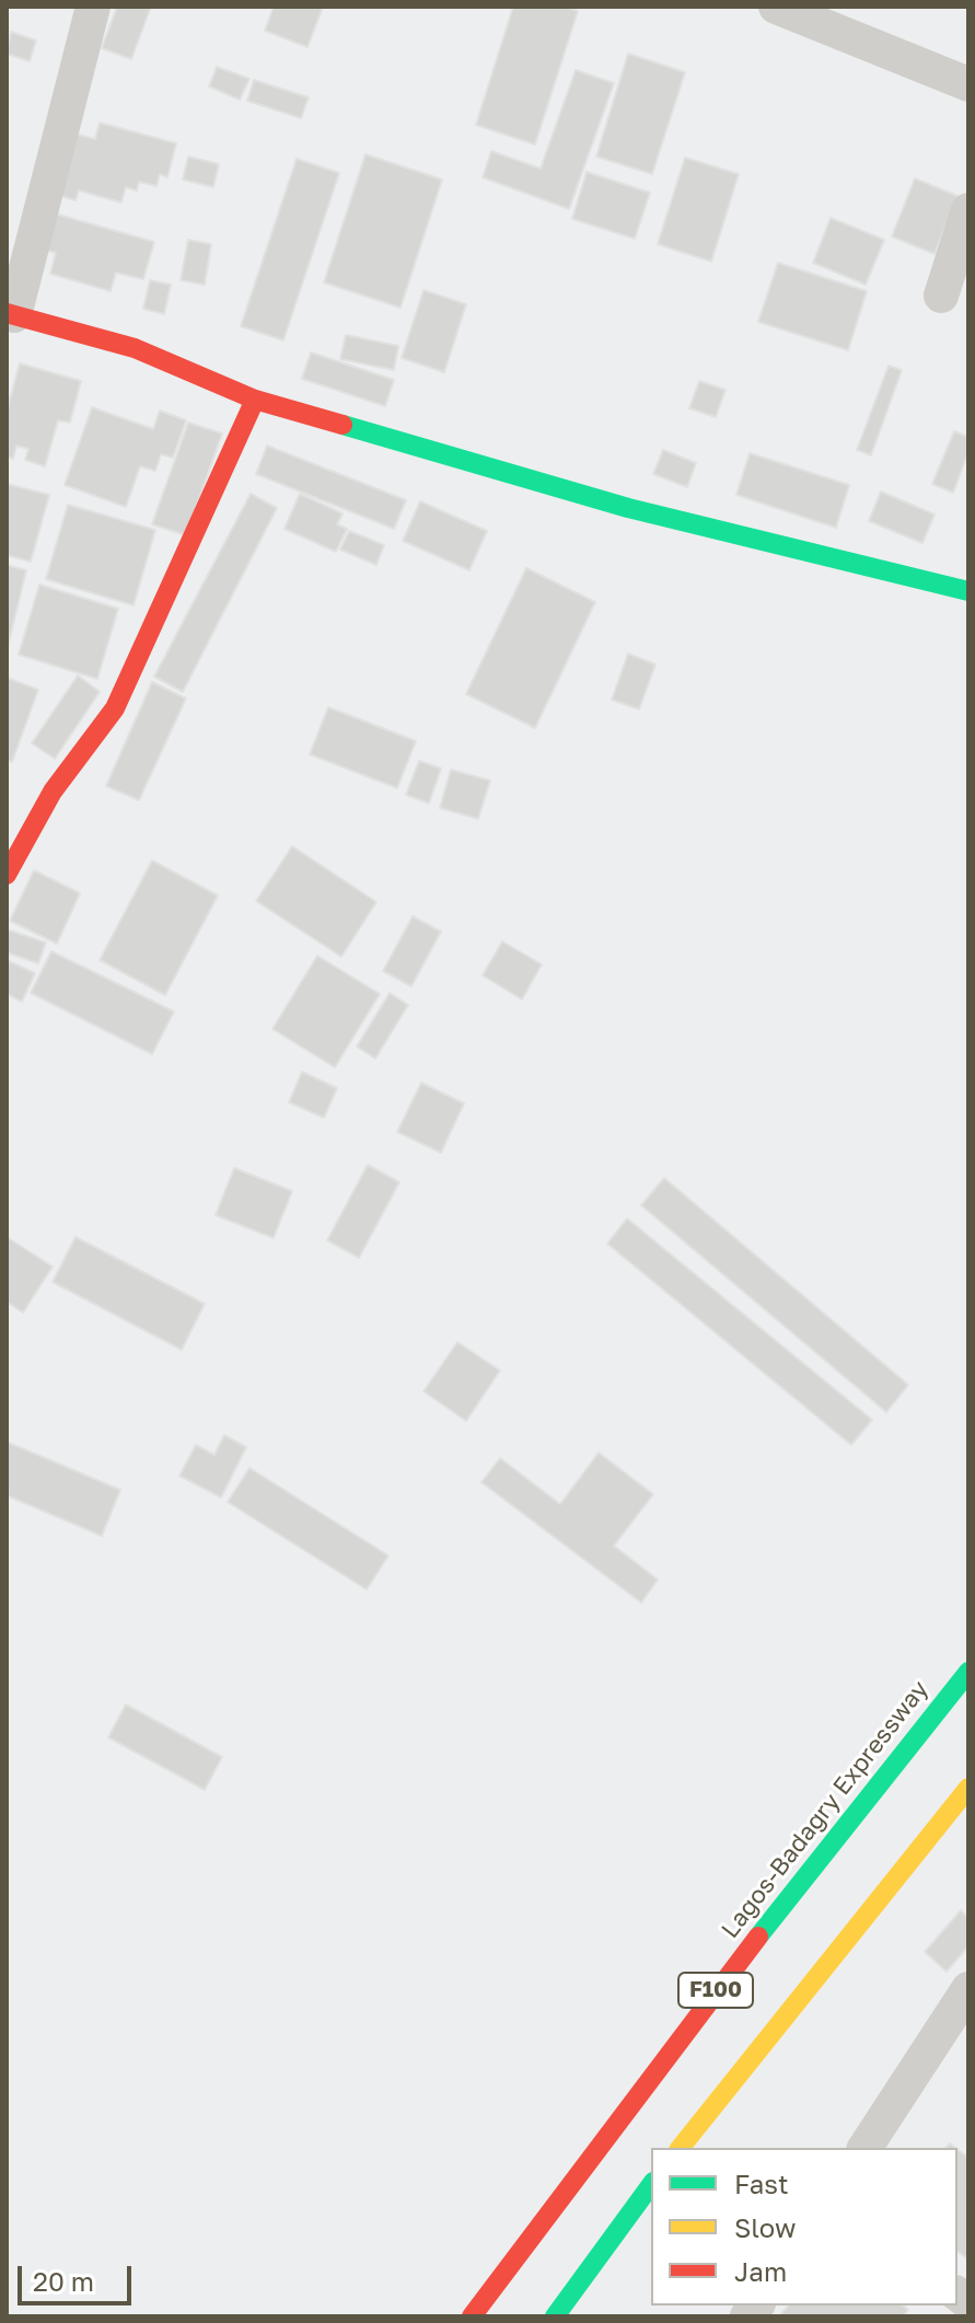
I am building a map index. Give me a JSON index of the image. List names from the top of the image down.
{
  "streets": {
    "main road": ["Lagos-Badagry Expressway", "F100"]
  },
  "legend": ["Fast", "Slow", "Jam"],
  "scale_bar": "20 m"
}
